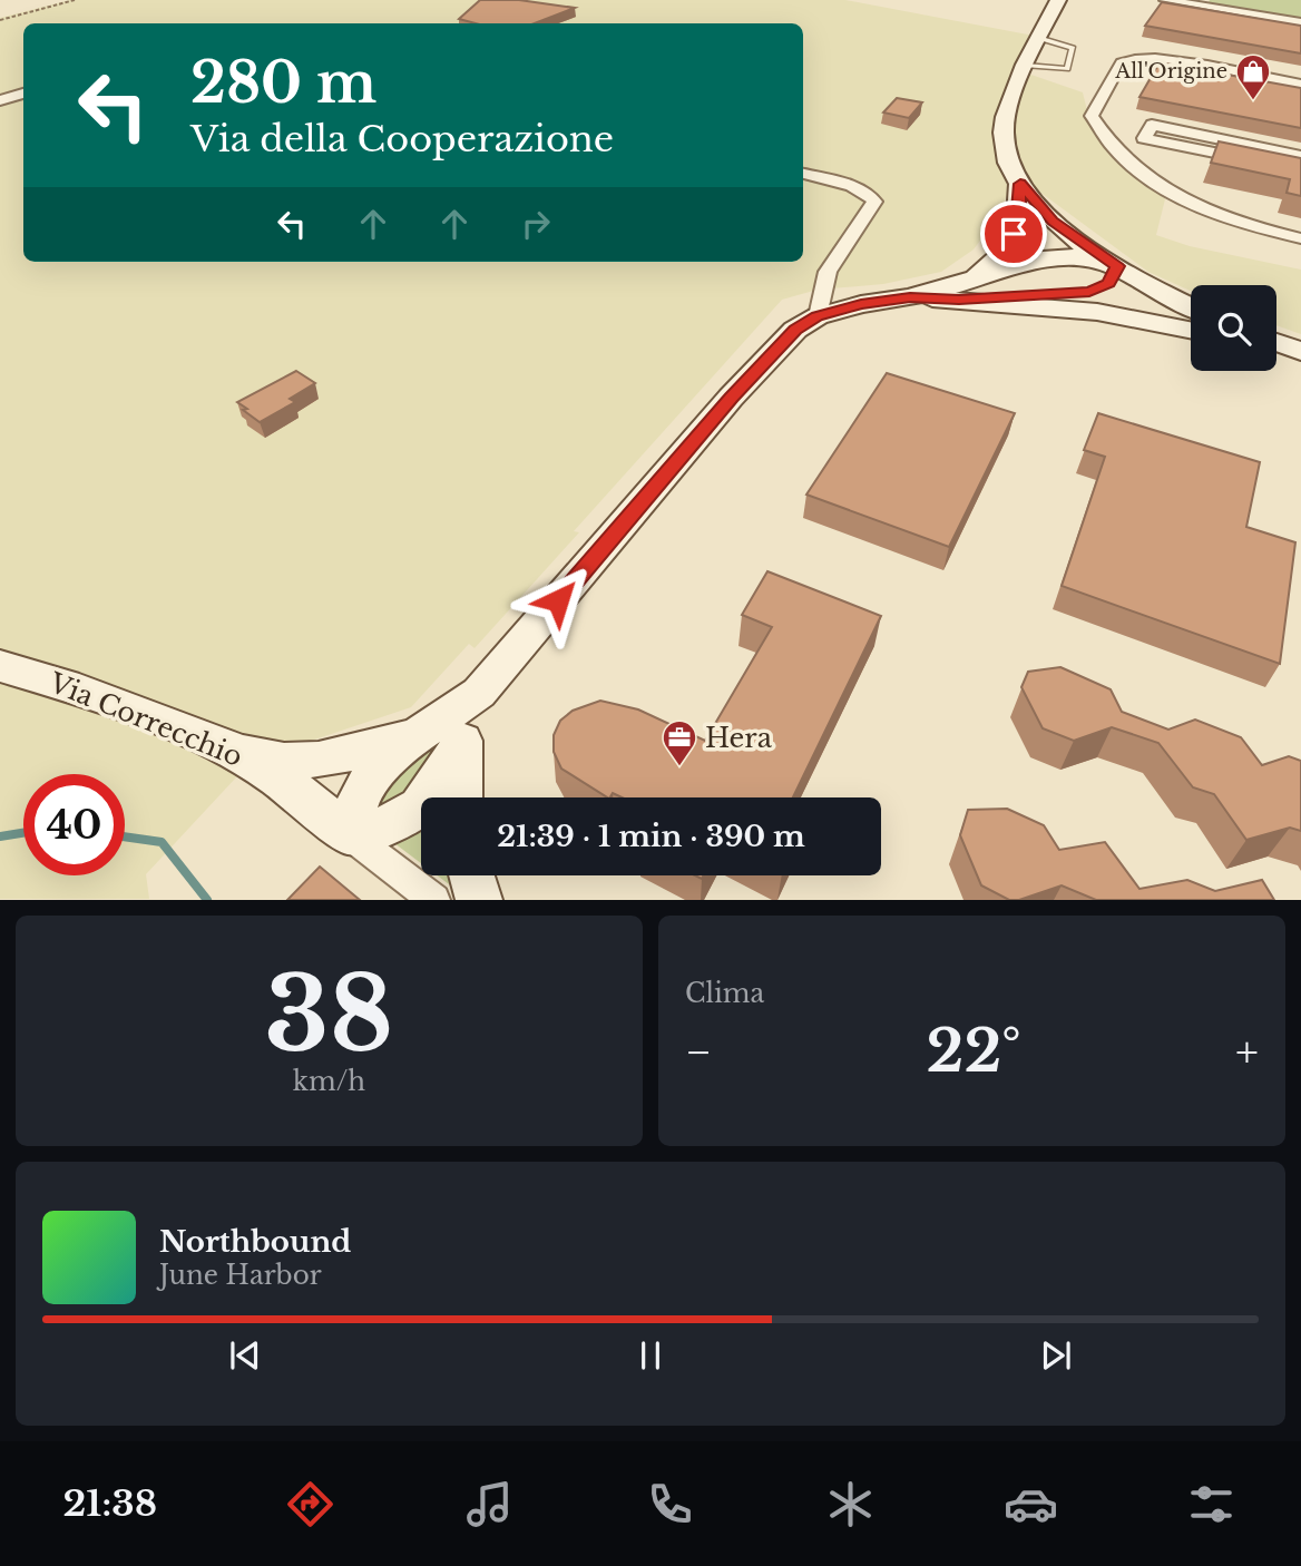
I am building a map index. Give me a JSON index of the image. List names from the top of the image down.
{
  "streets": {
    "street": ["Via Correcchio"]
  },
  "places": {
    "shop": ["All'Origine"],
    "office": ["Hera"]
  },
  "page": {
    "turn": ["280 m", "Via della Cooperazione"],
    "limit": "40",
    "trip": "21:39 · 1 min · 390 m",
    "tile": [
      ["38", "km/h"],
      "Clima"
    ],
    "heat": ["−", "22°", "+"],
    "song": ["Northbound", "June Harbor"],
    "tabs": "21:38"
  }
}
